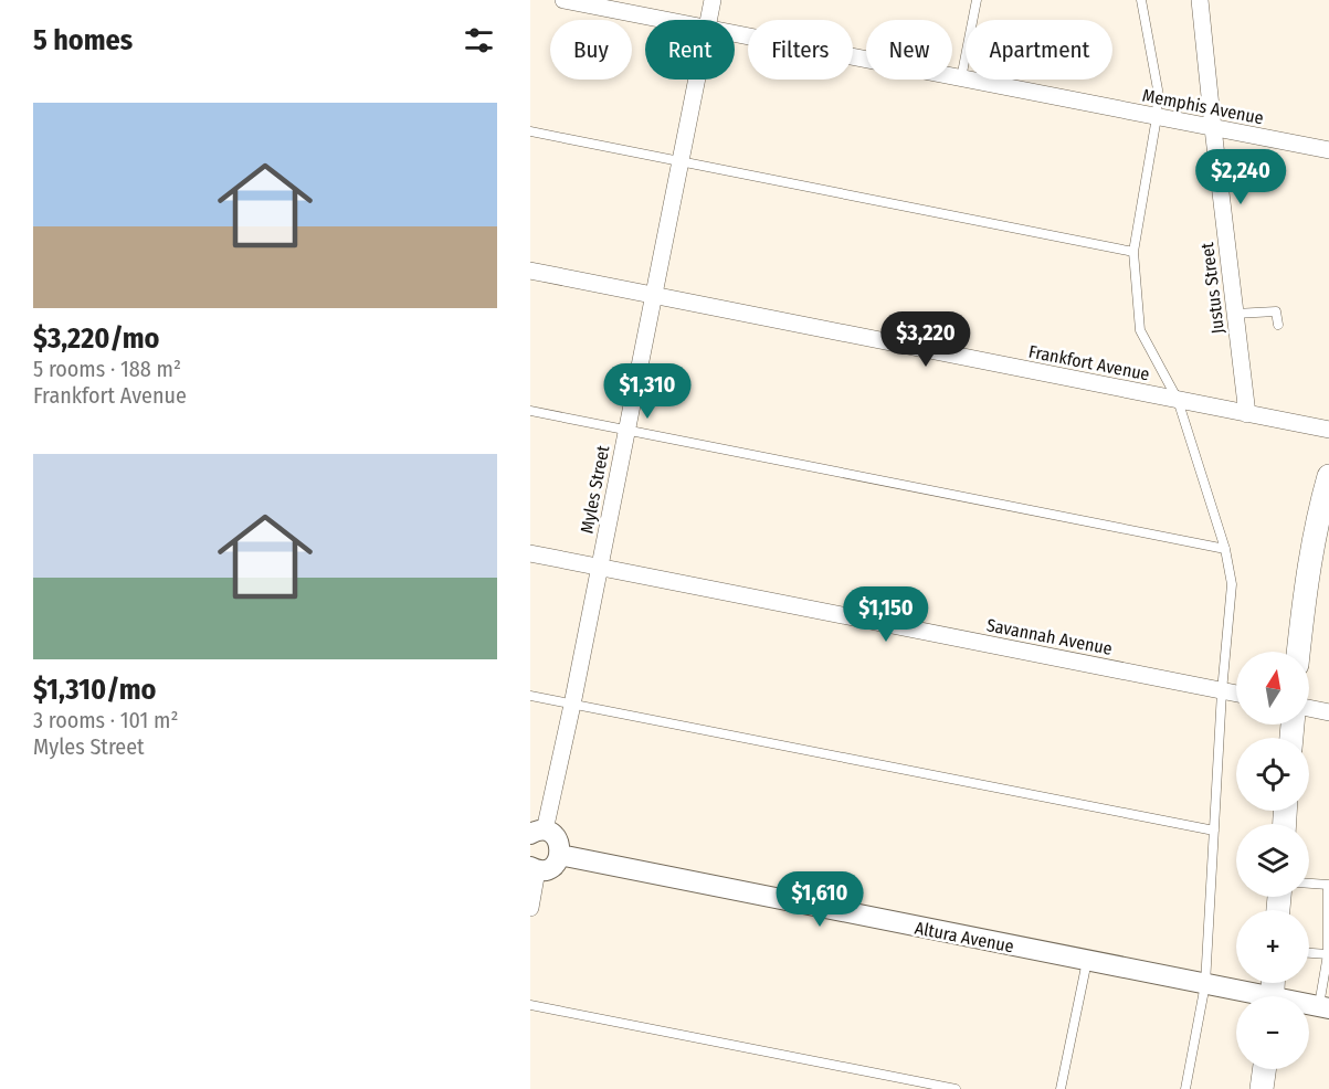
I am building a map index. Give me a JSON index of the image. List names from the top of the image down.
{
  "streets": {
    "street": [
      "Memphis Avenue",
      "Justus Street",
      "Frankfort Avenue",
      "Myles Street",
      "Savannah Avenue",
      "Altura Avenue"
    ]
  },
  "crossings": [
    ["Memphis Avenue", "Justus Street"],
    ["Justus Street", "Frankfort Avenue"],
    ["Frankfort Avenue", "Myles Street"],
    ["Myles Street", "Savannah Avenue"]
  ],
  "north": "top",
  "page": {
    "heading": "5 homes",
    "chip": [
      "Buy",
      "Rent",
      "Filters",
      "New",
      "Apartment"
    ],
    "list": [
      {
        "name": "$3,220/mo",
        "note": "5 rooms · 188 m² · Frankfort Avenue"
      },
      {
        "name": "$1,310/mo",
        "note": "3 rooms · 101 m² · Myles Street"
      }
    ],
    "price": [
      "$2,240",
      "$3,220",
      "$1,310",
      "$1,150",
      "$1,610"
    ],
    "map_buttons": ["+", "−"]
  }
}
